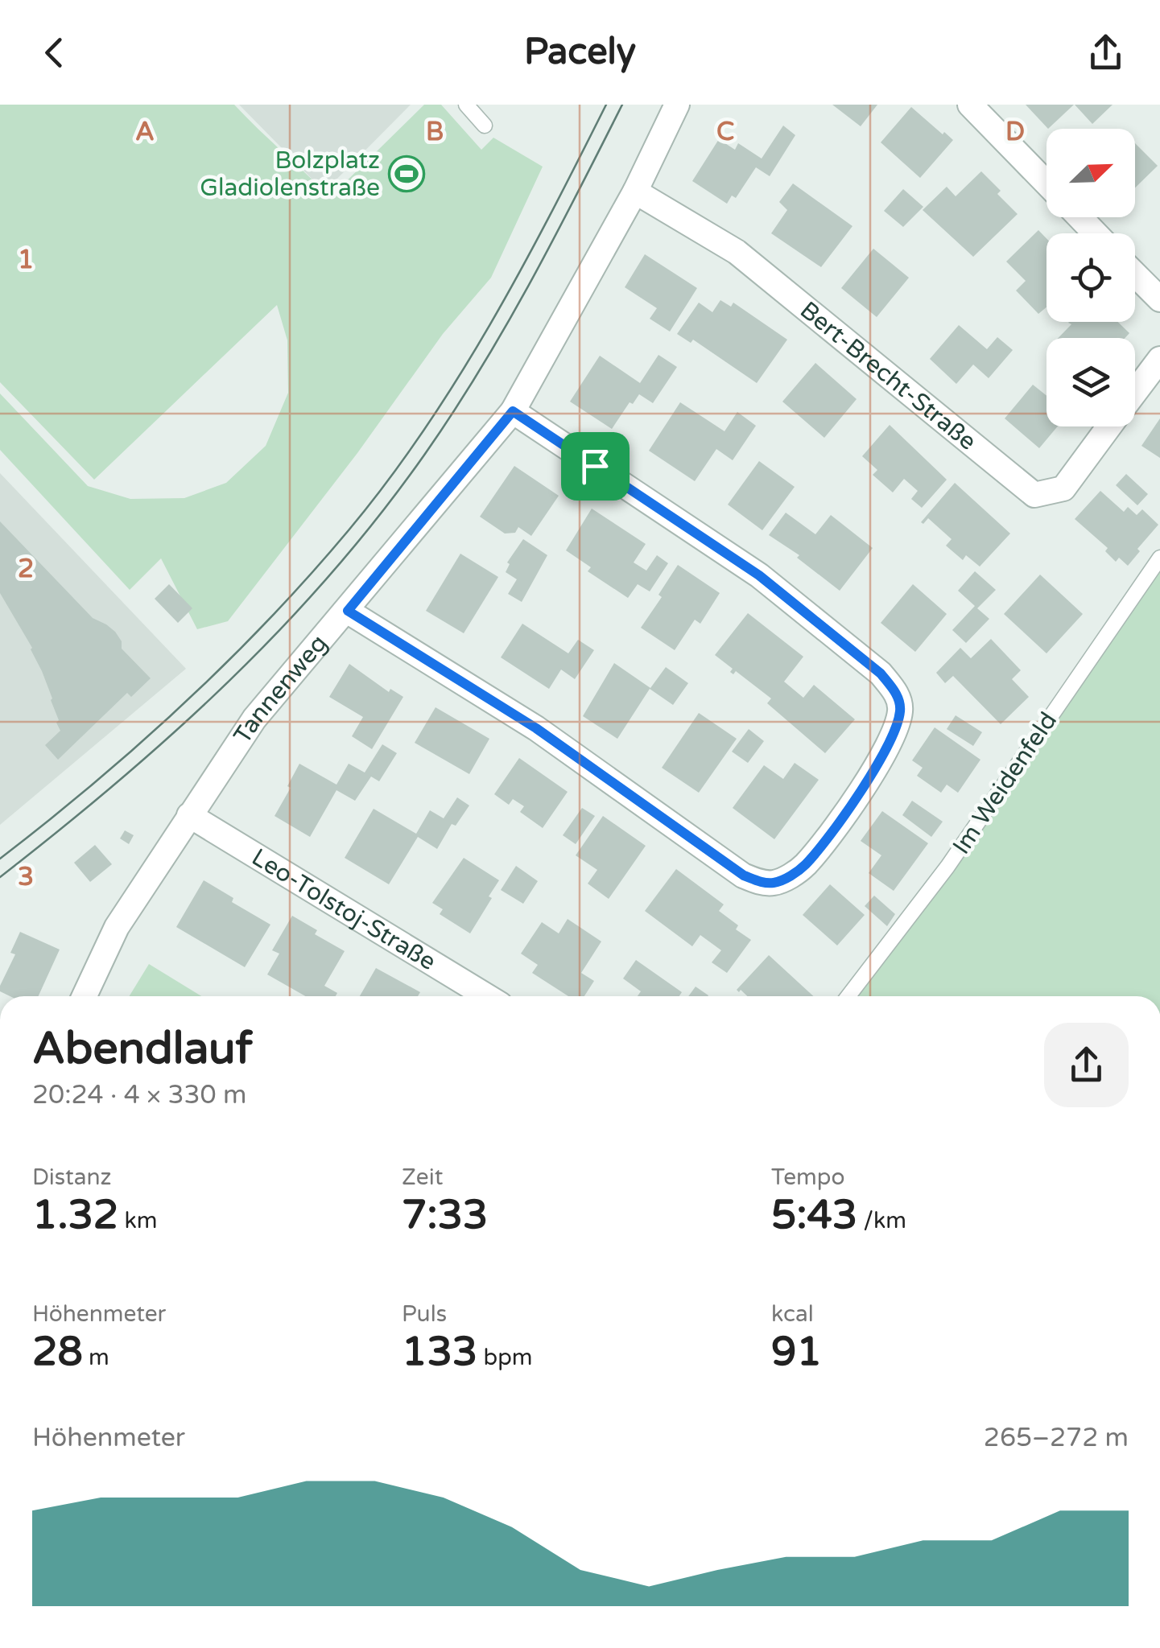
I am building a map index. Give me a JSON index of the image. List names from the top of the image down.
{
  "streets": {
    "street": ["Bert-Brecht-Straße", "Tannenweg", "Leo-Tolstoj-Straße"],
    "lane": ["Im Weidenfeld"]
  },
  "crossings": [
    ["Bert-Brecht-Straße", "Tannenweg"],
    ["Tannenweg", "Leo-Tolstoj-Straße"]
  ],
  "places": {
    "sports": ["Bolzplatz Gladiolenstraße"]
  },
  "north": "top right",
  "page": {
    "header": "Pacely",
    "heading": ["Abendlauf", "20:24 · 4 × 330 m"],
    "stats": [
      ["Distanz", "1.32 km"],
      ["Zeit", "7:33"],
      ["Tempo", "5:43 /km"],
      ["Höhenmeter", "28 m"],
      ["Puls", "133 bpm"],
      ["kcal", "91"]
    ],
    "chart": ["Höhenmeter", "265–272 m"]
  },
  "grid": {
    "columns": [
      "A",
      "B",
      "C",
      "D"
    ],
    "rows": ["1", "2", "3"]
  }
}
